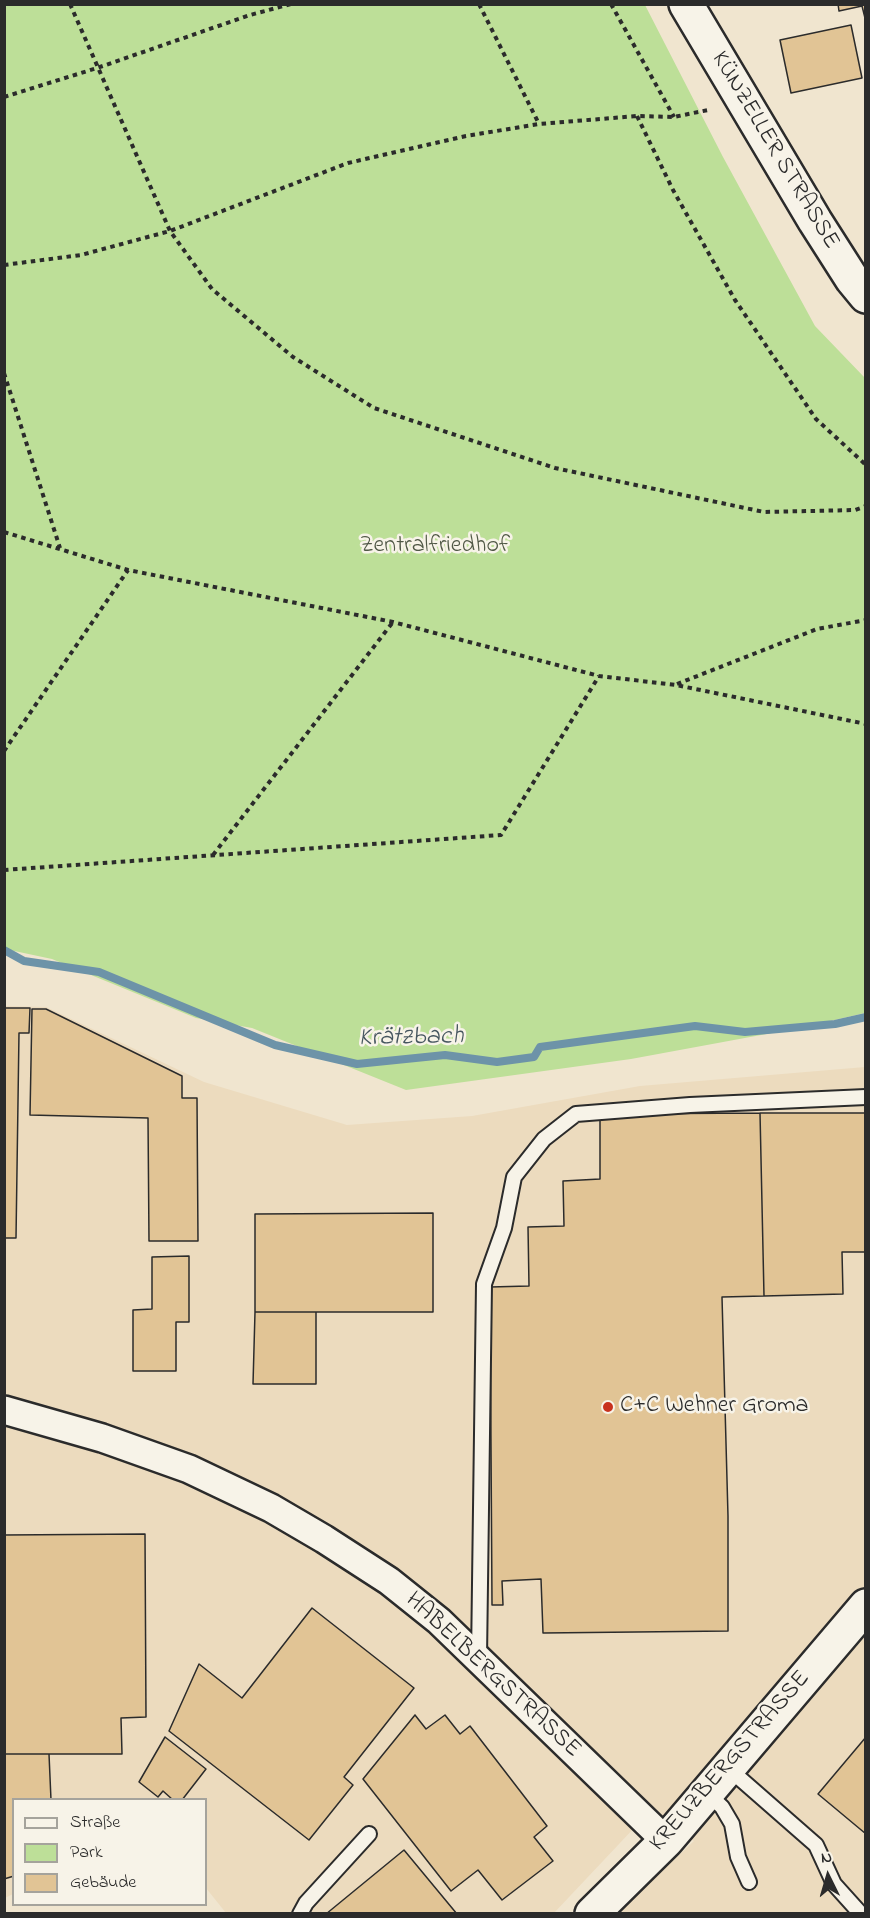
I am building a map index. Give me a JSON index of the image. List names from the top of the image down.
{
  "streets": {
    "street": ["KÜNZELLER STRASSE", "HABELBERGSTRASSE", "KREUZBERGSTRASSE"]
  },
  "crossings": [
    ["HABELBERGSTRASSE", "KREUZBERGSTRASSE"]
  ],
  "water": ["Krätzbach"],
  "parks": ["Zentralfriedhof"],
  "places": ["C+C Wehner Groma"],
  "legend": ["Straße", "Park", "Gebäude"],
  "north": "top"
}
